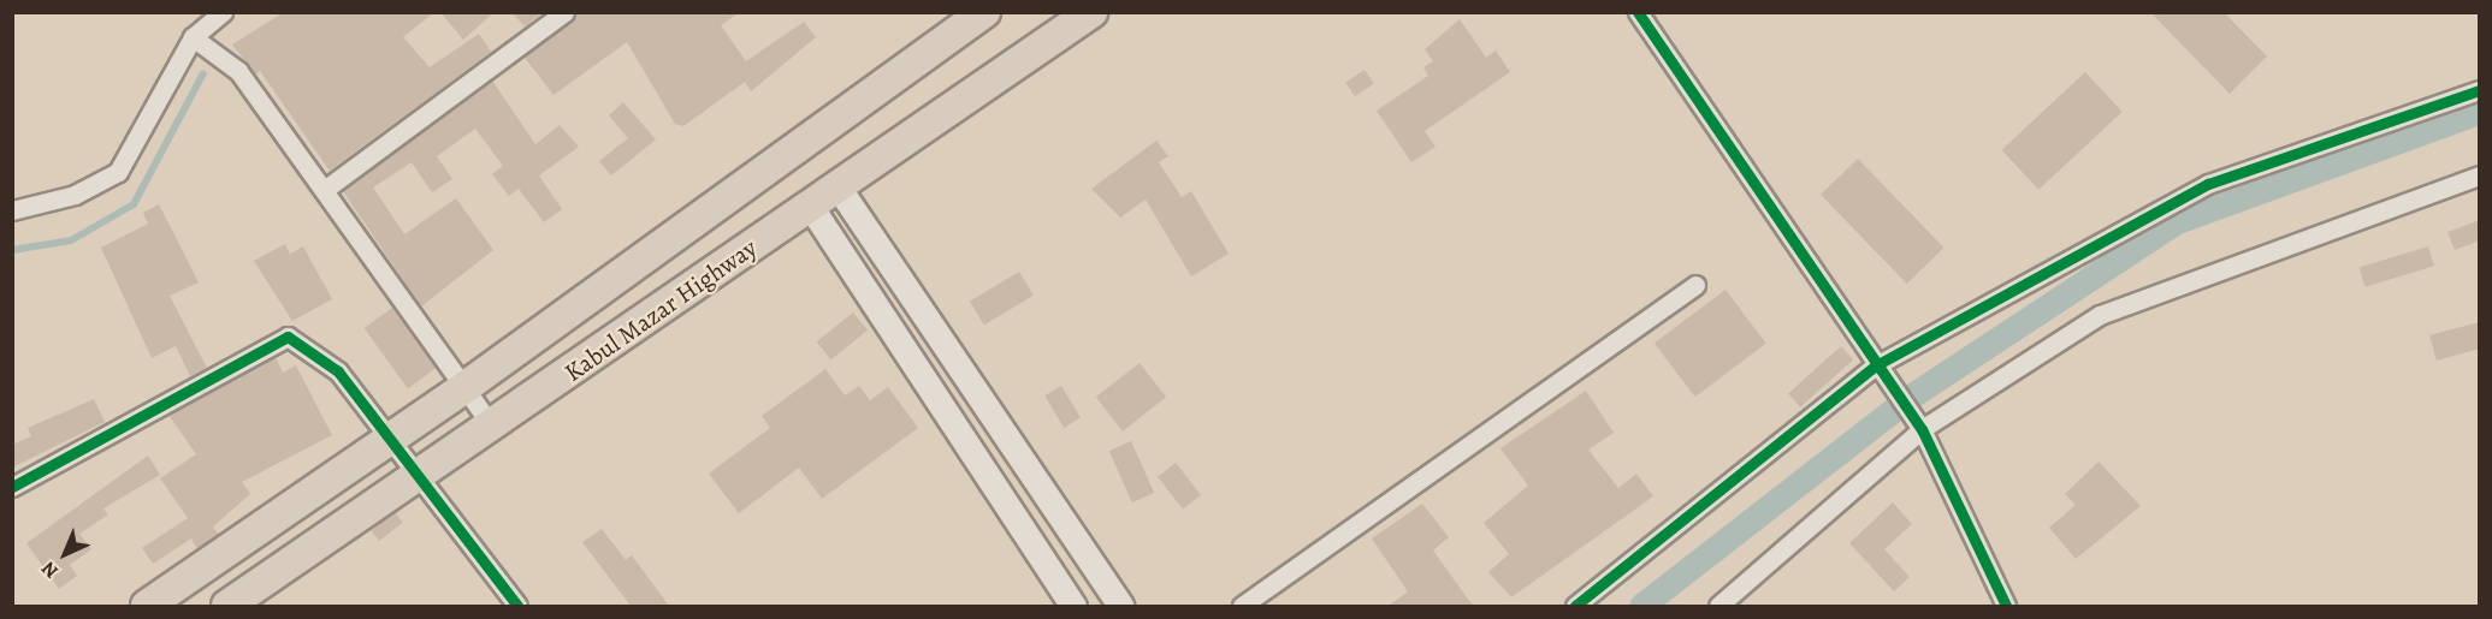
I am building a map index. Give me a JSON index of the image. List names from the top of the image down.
{
  "streets": {
    "highway": ["Kabul Mazar Highway"]
  },
  "north": "bottom left"
}
